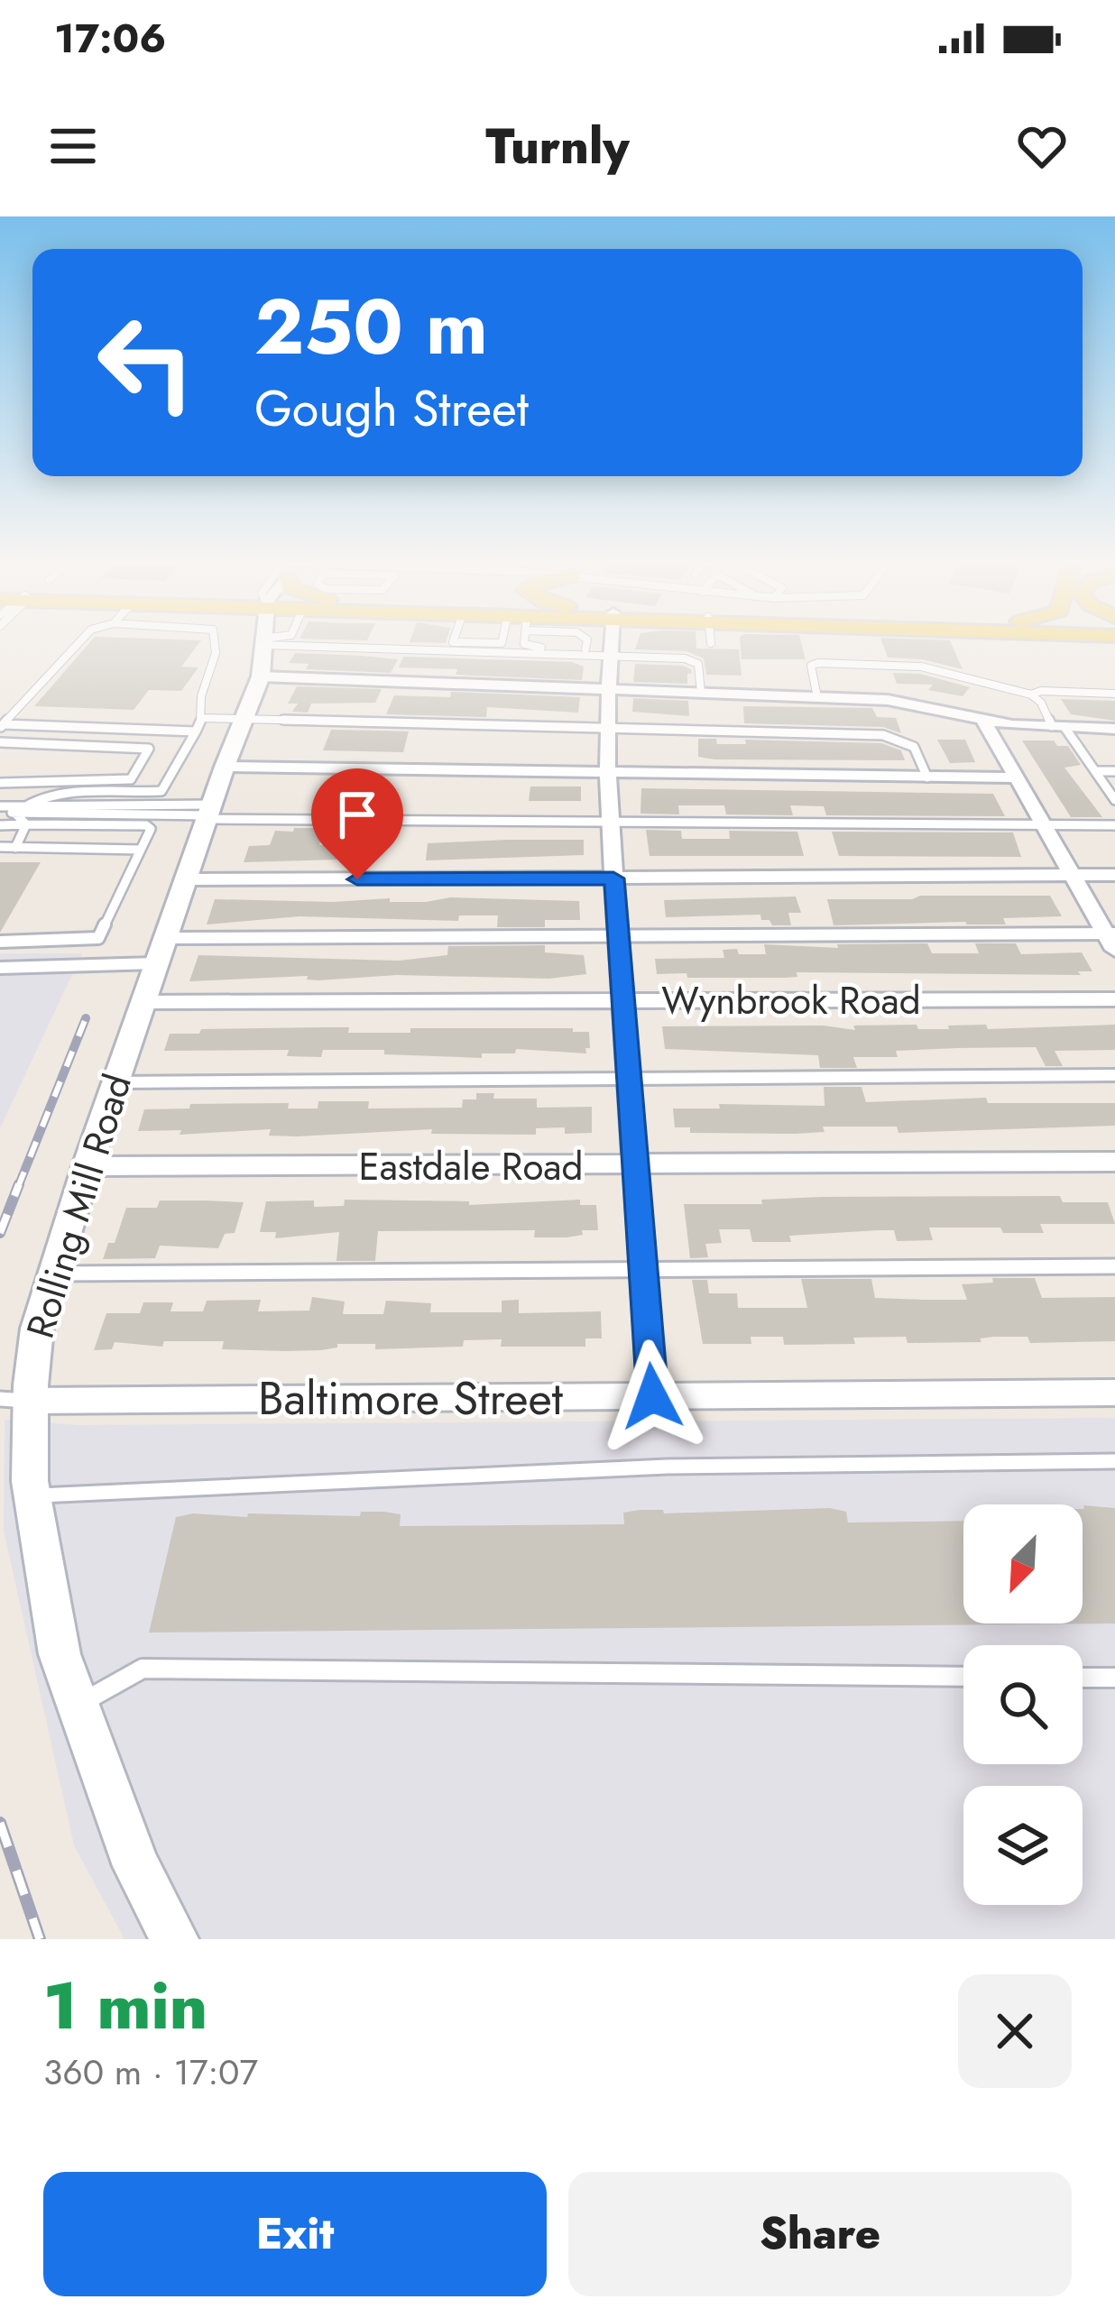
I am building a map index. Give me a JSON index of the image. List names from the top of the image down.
{
  "streets": {
    "street": [
      "Wynbrook Road",
      "Eastdale Road",
      "Rolling Mill Road",
      "Baltimore Street"
    ]
  },
  "crossings": [
    ["Wynbrook Road", "Rolling Mill Road"],
    ["Eastdale Road", "Rolling Mill Road"],
    ["Rolling Mill Road", "Baltimore Street"]
  ],
  "north": "bottom left",
  "page": {
    "status": "17:06",
    "header": "Turnly",
    "turn": ["250 m", "Gough Street"],
    "heading": ["1 min", "360 m · 17:07"],
    "buttons": ["Exit", "Share"]
  }
}
